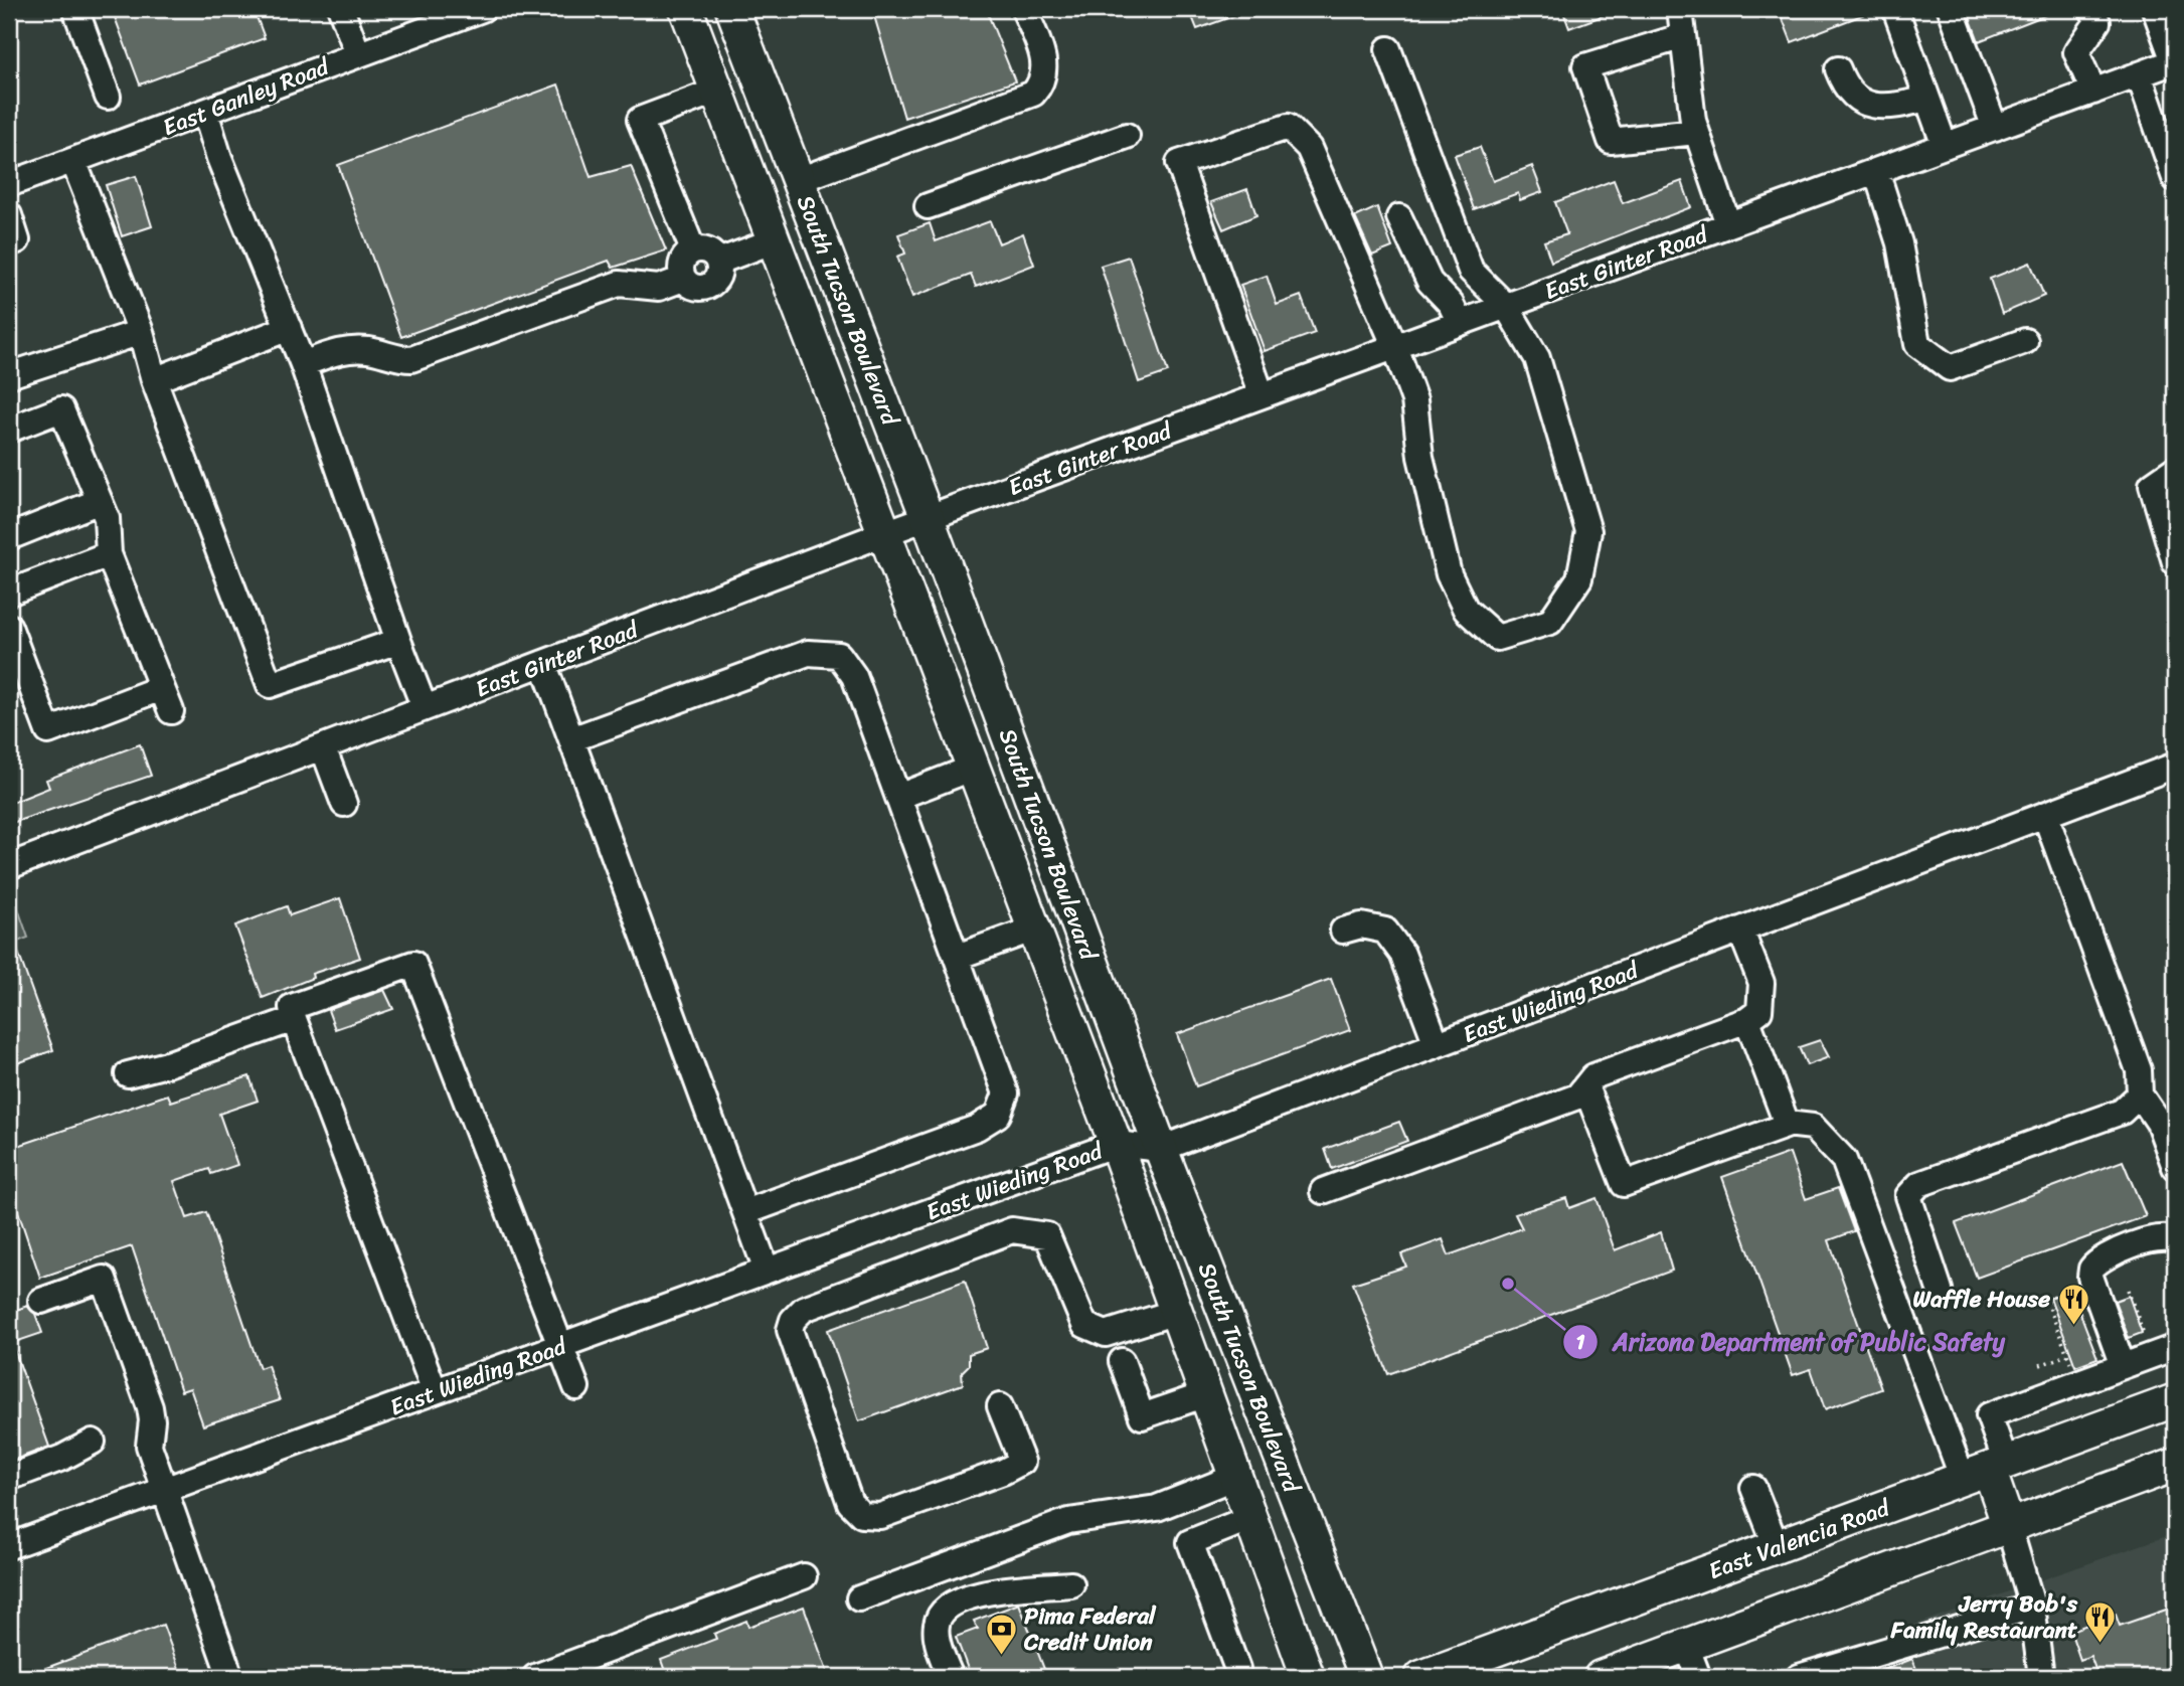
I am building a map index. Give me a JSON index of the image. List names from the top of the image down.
{
  "streets": {
    "main road": ["South Tucson Boulevard", "East Valencia Road"],
    "street": ["East Ganley Road", "East Ginter Road", "East Wieding Road"]
  },
  "crossings": [
    ["East Ginter Road", "South Tucson Boulevard"],
    ["South Tucson Boulevard", "East Wieding Road"]
  ],
  "places": {
    "other": ["Arizona Department of Public Safety"],
    "restaurant": ["Waffle House", "Jerry Bob's Family Restaurant"],
    "bank": ["Pima Federal Credit Union"]
  }
}
